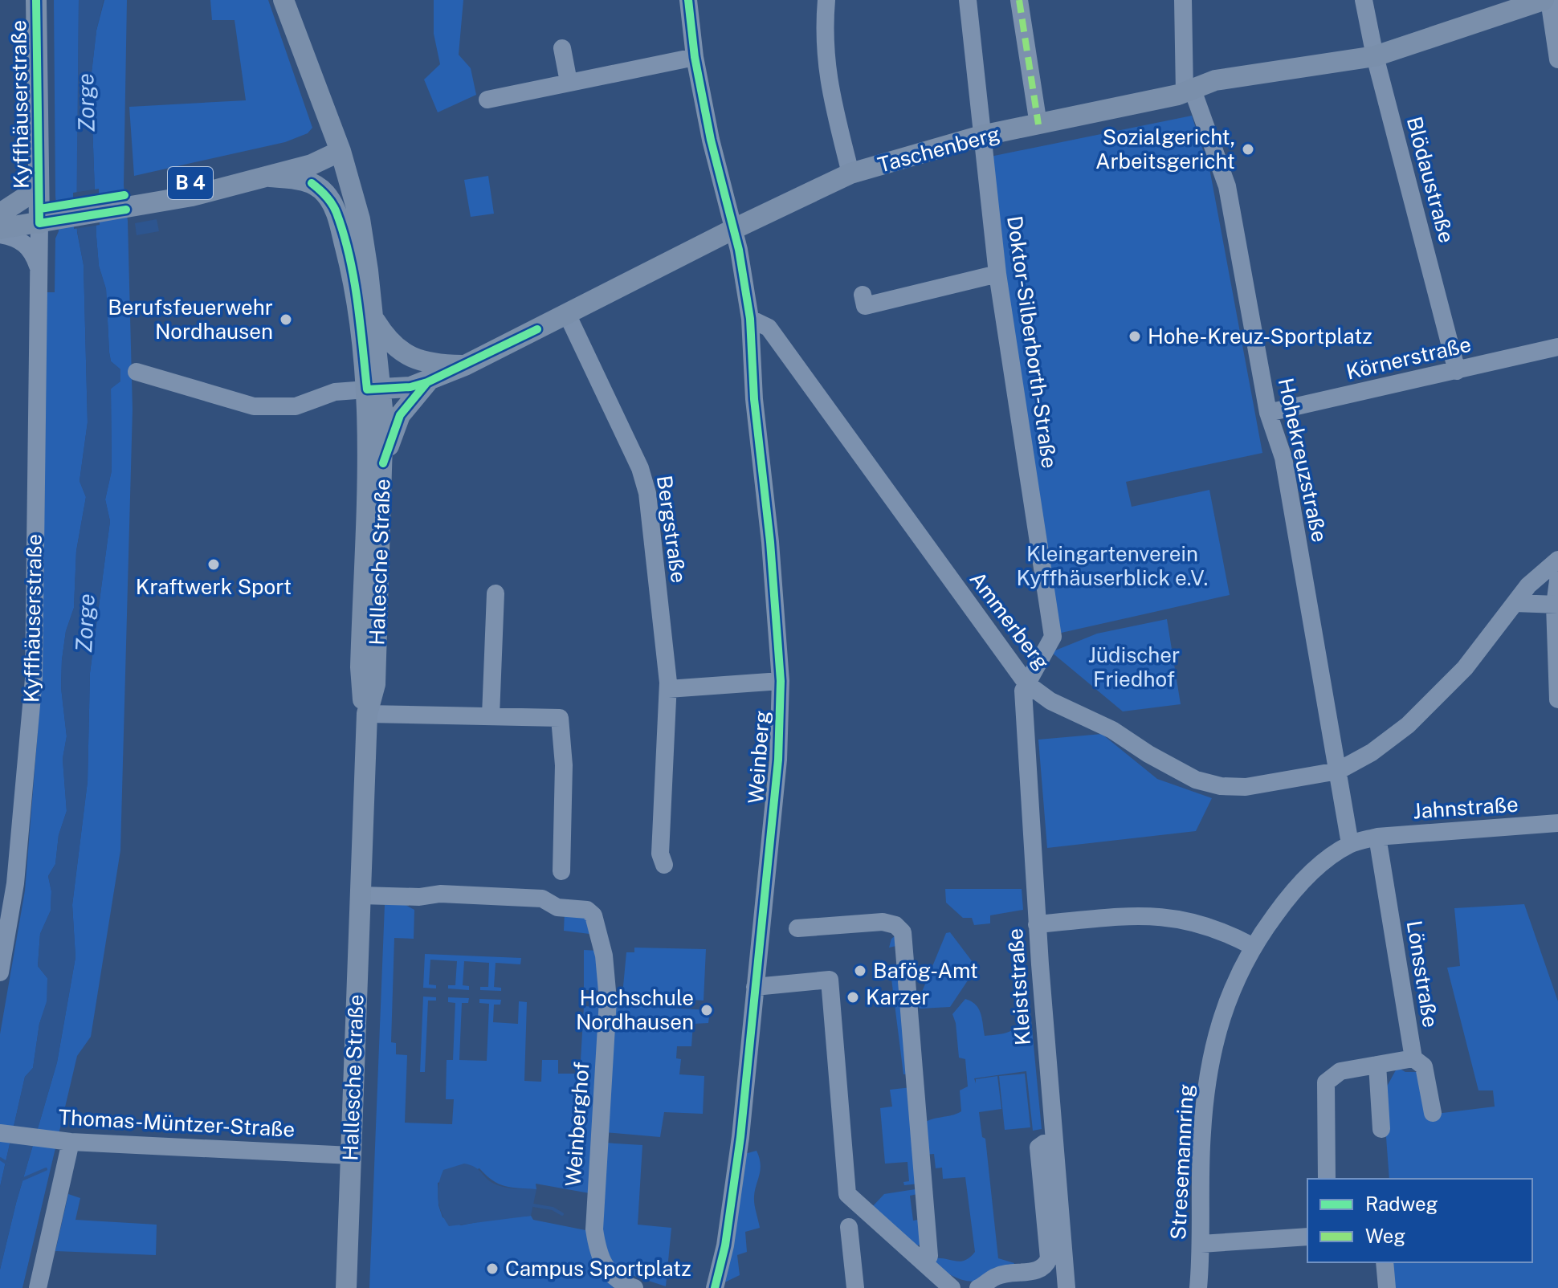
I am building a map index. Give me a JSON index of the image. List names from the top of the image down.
{
  "streets": {
    "main road": [
      "Kyffhäuserstraße",
      "Taschenberg",
      "B 4",
      "Hallesche Straße"
    ],
    "street": [
      "Blödaustraße",
      "Doktor-Silberborth-Straße",
      "Körnerstraße",
      "Hohekreuzstraße",
      "Bergstraße",
      "Ammerberg",
      "Weinberg",
      "Jahnstraße",
      "Lönsstraße",
      "Kleiststraße",
      "Thomas-Müntzer-Straße",
      "Weinberghof",
      "Stresemannring"
    ]
  },
  "crossings": [
    ["Kyffhäuserstraße", "B 4"],
    ["Taschenberg", "Blödaustraße"],
    ["Taschenberg", "Doktor-Silberborth-Straße"],
    ["Taschenberg", "Hohekreuzstraße"],
    ["Taschenberg", "Bergstraße"],
    ["Taschenberg", "Hallesche Straße"],
    ["Taschenberg", "Weinberg"],
    ["Blödaustraße", "Körnerstraße"],
    ["B 4", "Hallesche Straße"],
    ["Doktor-Silberborth-Straße", "Ammerberg"],
    ["Doktor-Silberborth-Straße", "Kleiststraße"],
    ["Körnerstraße", "Hohekreuzstraße"],
    ["Hohekreuzstraße", "Ammerberg"],
    ["Hohekreuzstraße", "Stresemannring"],
    ["Hallesche Straße", "Thomas-Müntzer-Straße"],
    ["Hallesche Straße", "Weinberghof"],
    ["Ammerberg", "Weinberg"],
    ["Ammerberg", "Kleiststraße"],
    ["Jahnstraße", "Lönsstraße"],
    ["Jahnstraße", "Stresemannring"],
    ["Lönsstraße", "Stresemannring"]
  ],
  "water": ["Zorge"],
  "parks": ["Kleingartenverein Kyffhäuserblick e.V.", "Jüdischer Friedhof"],
  "places": [
    "Sozialgericht, Arbeitsgericht",
    "Berufsfeuerwehr Nordhausen",
    "Hohe-Kreuz-Sportplatz",
    "Kraftwerk Sport",
    "Bafög-Amt",
    "Karzer",
    "Hochschule Nordhausen",
    "Campus Sportplatz"
  ],
  "legend": ["Radweg", "Weg"]
}
